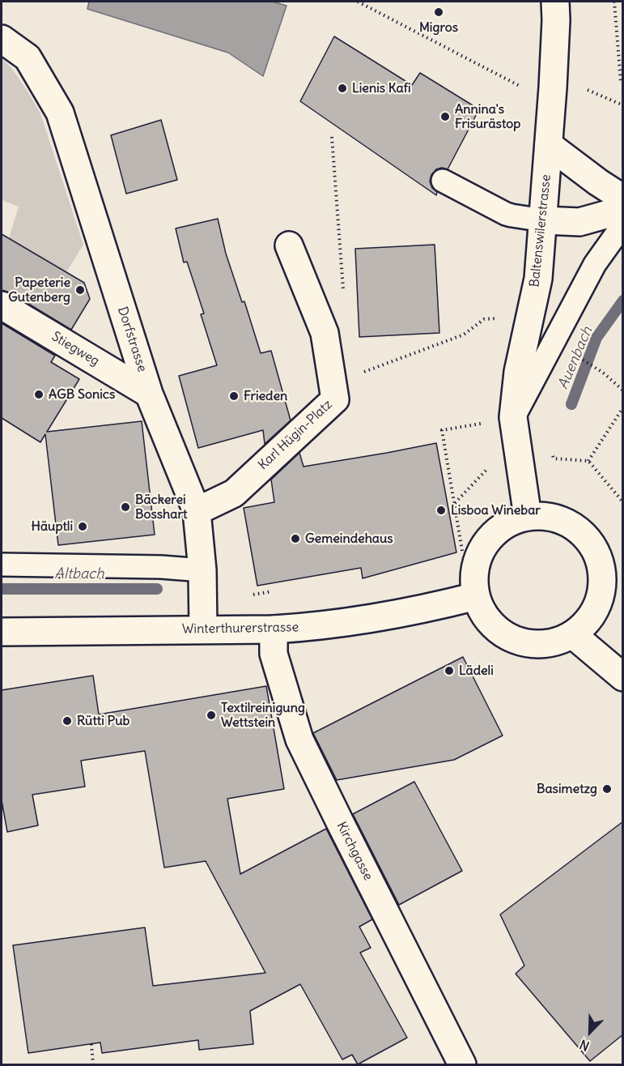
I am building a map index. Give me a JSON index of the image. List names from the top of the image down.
{
  "streets": {
    "street": [
      "Baltenswilerstrasse",
      "Dorfstrasse",
      "Stiegweg",
      "Karl Hügin-Platz",
      "Winterthurerstrasse",
      "Kirchgasse"
    ]
  },
  "crossings": [
    ["Baltenswilerstrasse", "Winterthurerstrasse"],
    ["Dorfstrasse", "Stiegweg"],
    ["Dorfstrasse", "Karl Hügin-Platz"],
    ["Dorfstrasse", "Winterthurerstrasse"],
    ["Winterthurerstrasse", "Kirchgasse"]
  ],
  "water": ["Auenbach", "Altbach"],
  "places": [
    "Migros",
    "Lienis Kafi",
    "Annina's Frisurästop",
    "Papeterie Gutenberg",
    "AGB Sonics",
    "Frieden",
    "Bäckerei Bosshart",
    "Lisboa Winebar",
    "Häuptli",
    "Gemeindehaus",
    "Lädeli",
    "Textilreinigung Wettstein",
    "Rütti Pub",
    "Basimetzg"
  ],
  "north": "bottom left"
}
